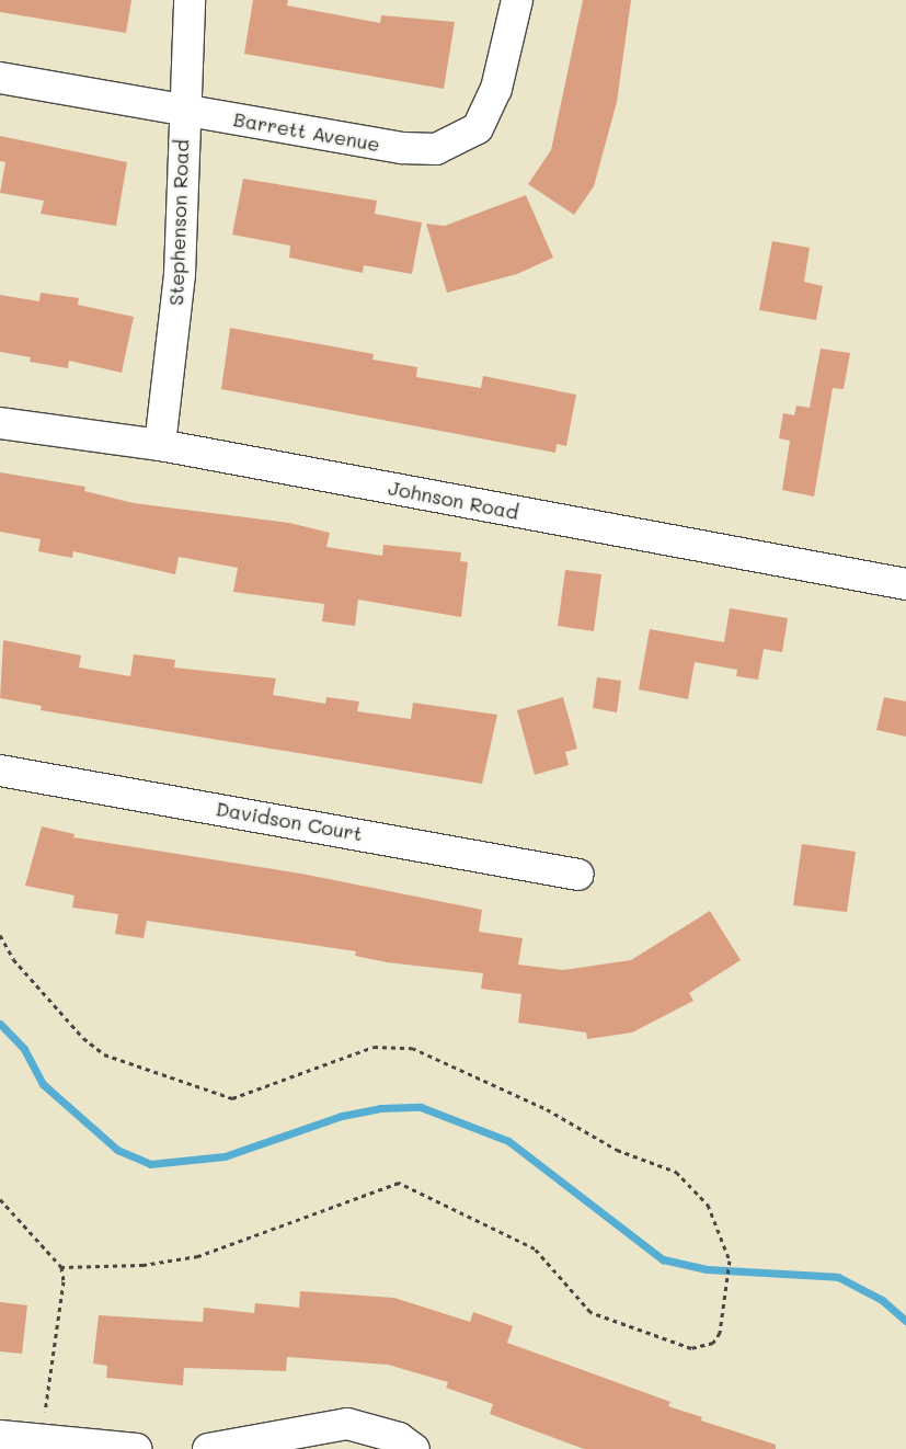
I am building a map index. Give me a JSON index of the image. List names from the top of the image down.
{
  "streets": {
    "street": [
      "Barrett Avenue",
      "Stephenson Road",
      "Johnson Road",
      "Davidson Court"
    ]
  },
  "crossings": [
    ["Barrett Avenue", "Stephenson Road"],
    ["Stephenson Road", "Johnson Road"]
  ]
}
